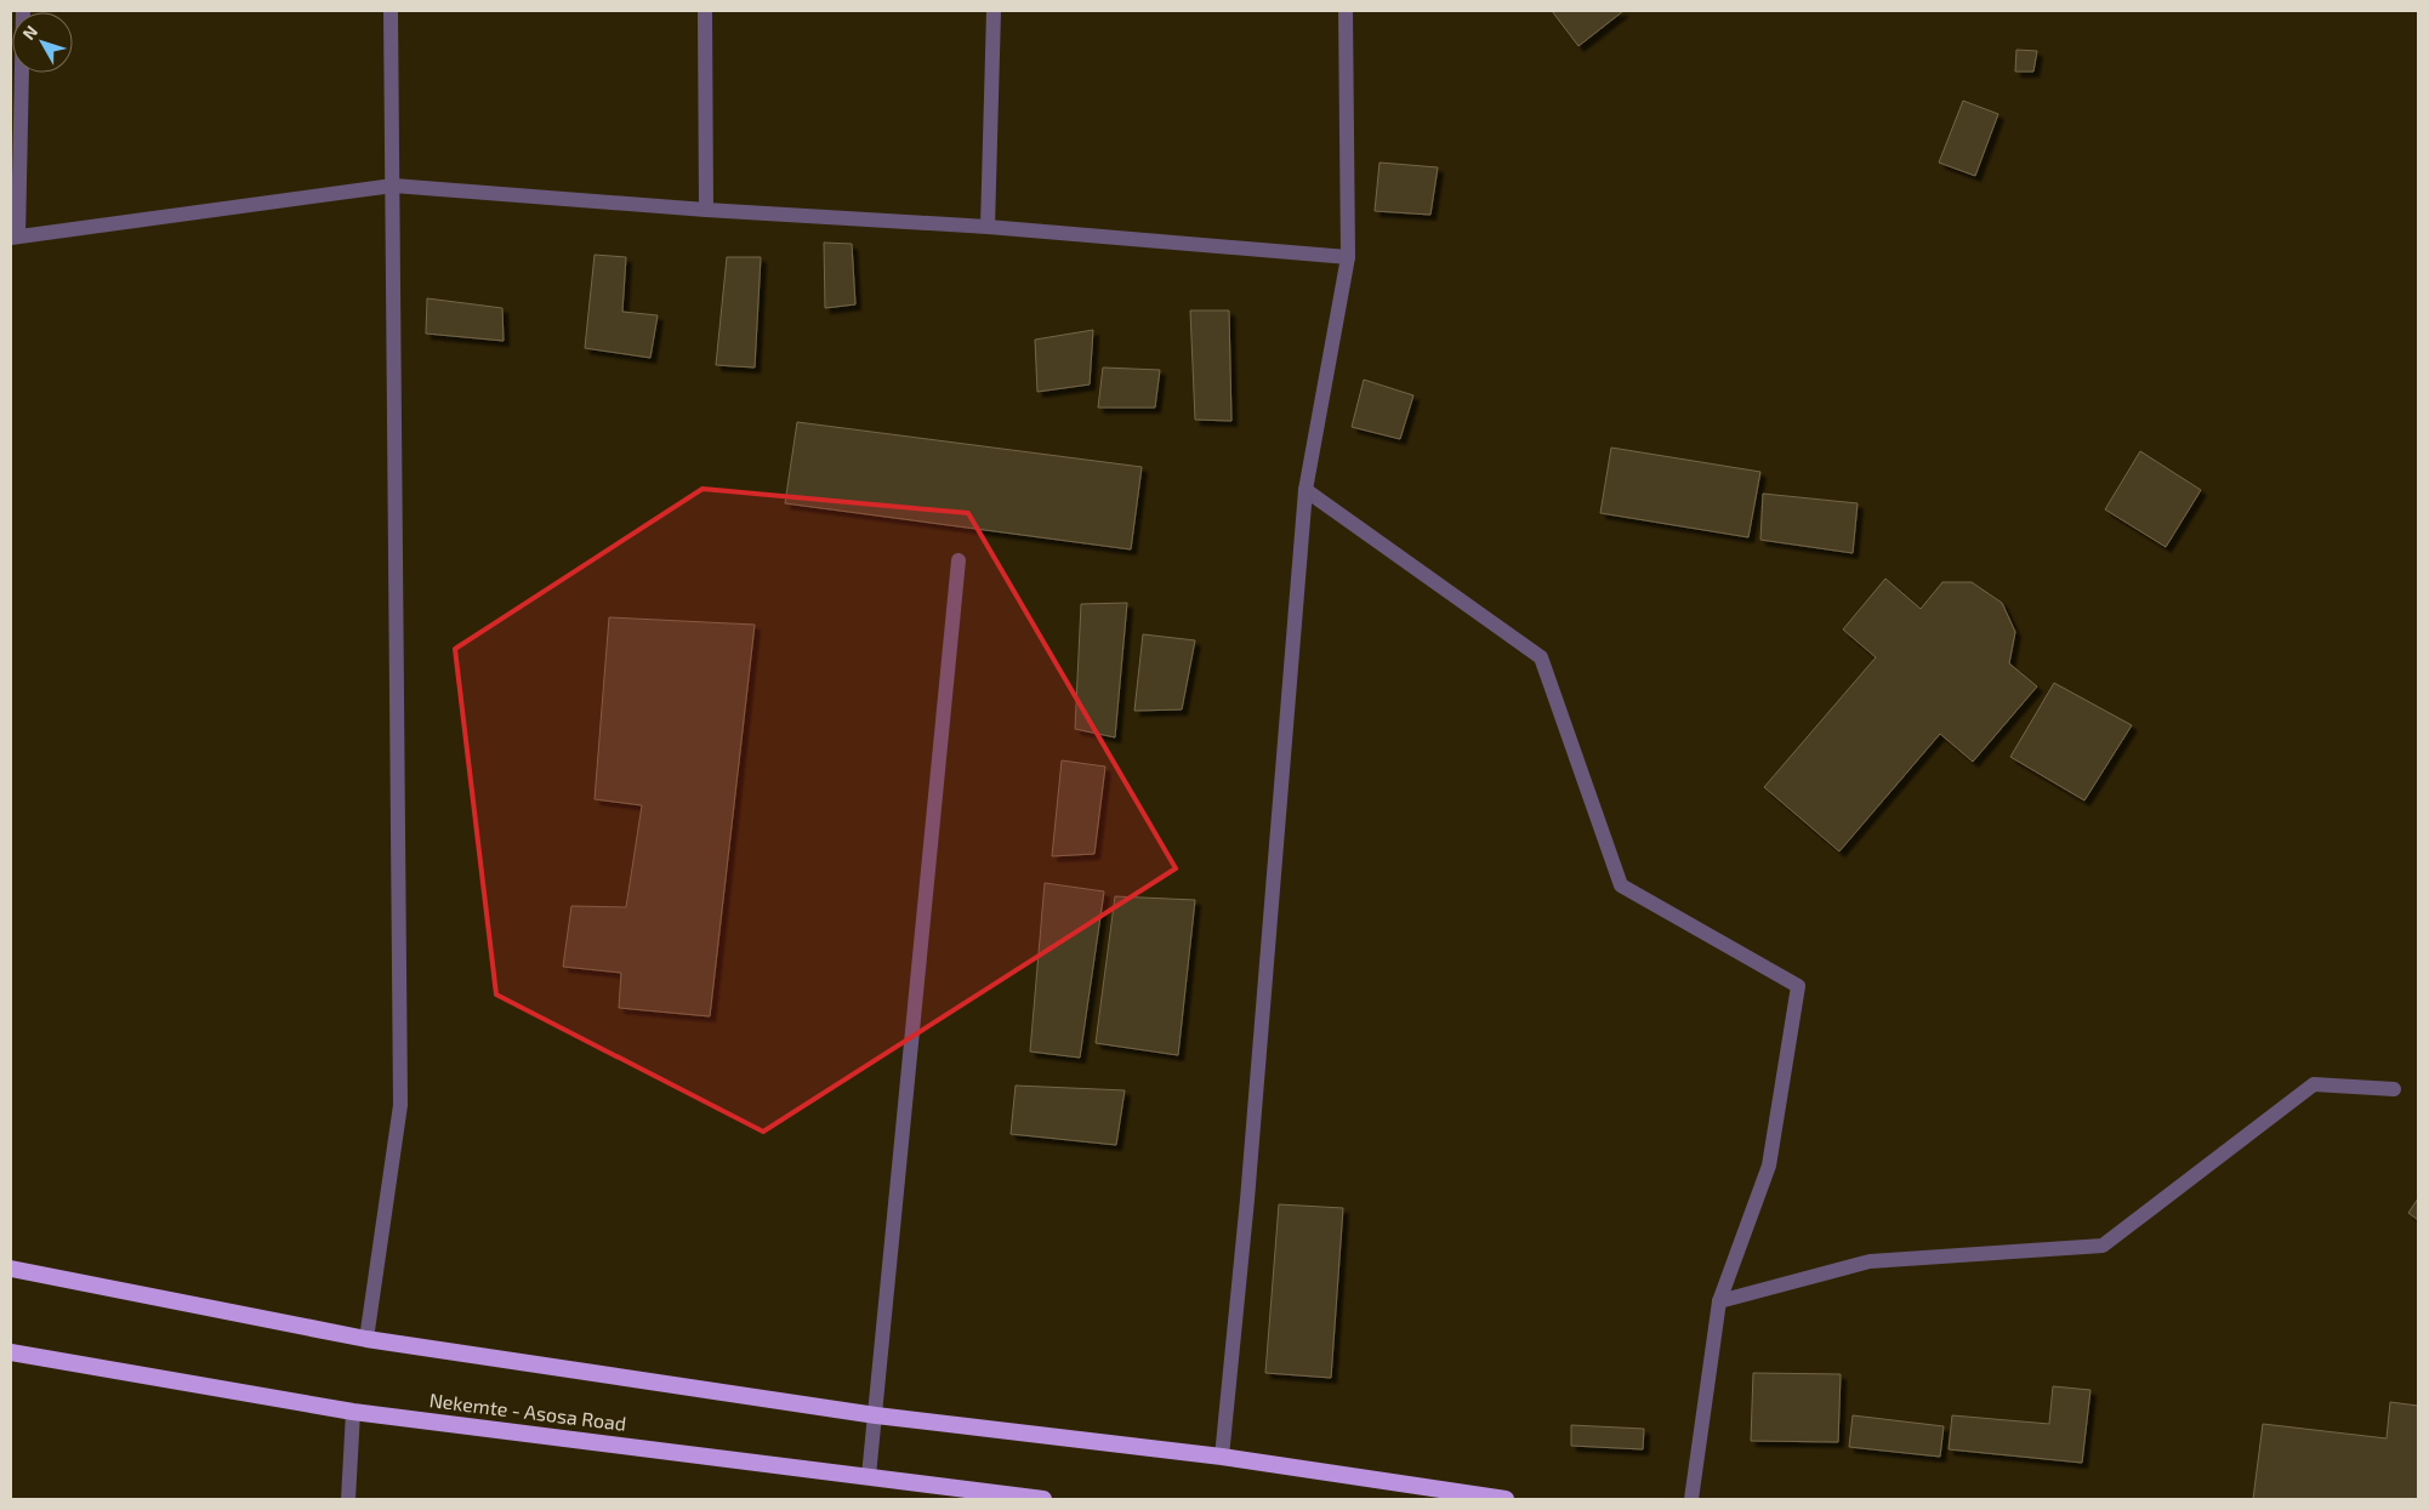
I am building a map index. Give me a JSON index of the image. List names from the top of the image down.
{
  "streets": {
    "highway": ["Nekemte - Asosa Road"]
  },
  "north": "top left"
}
